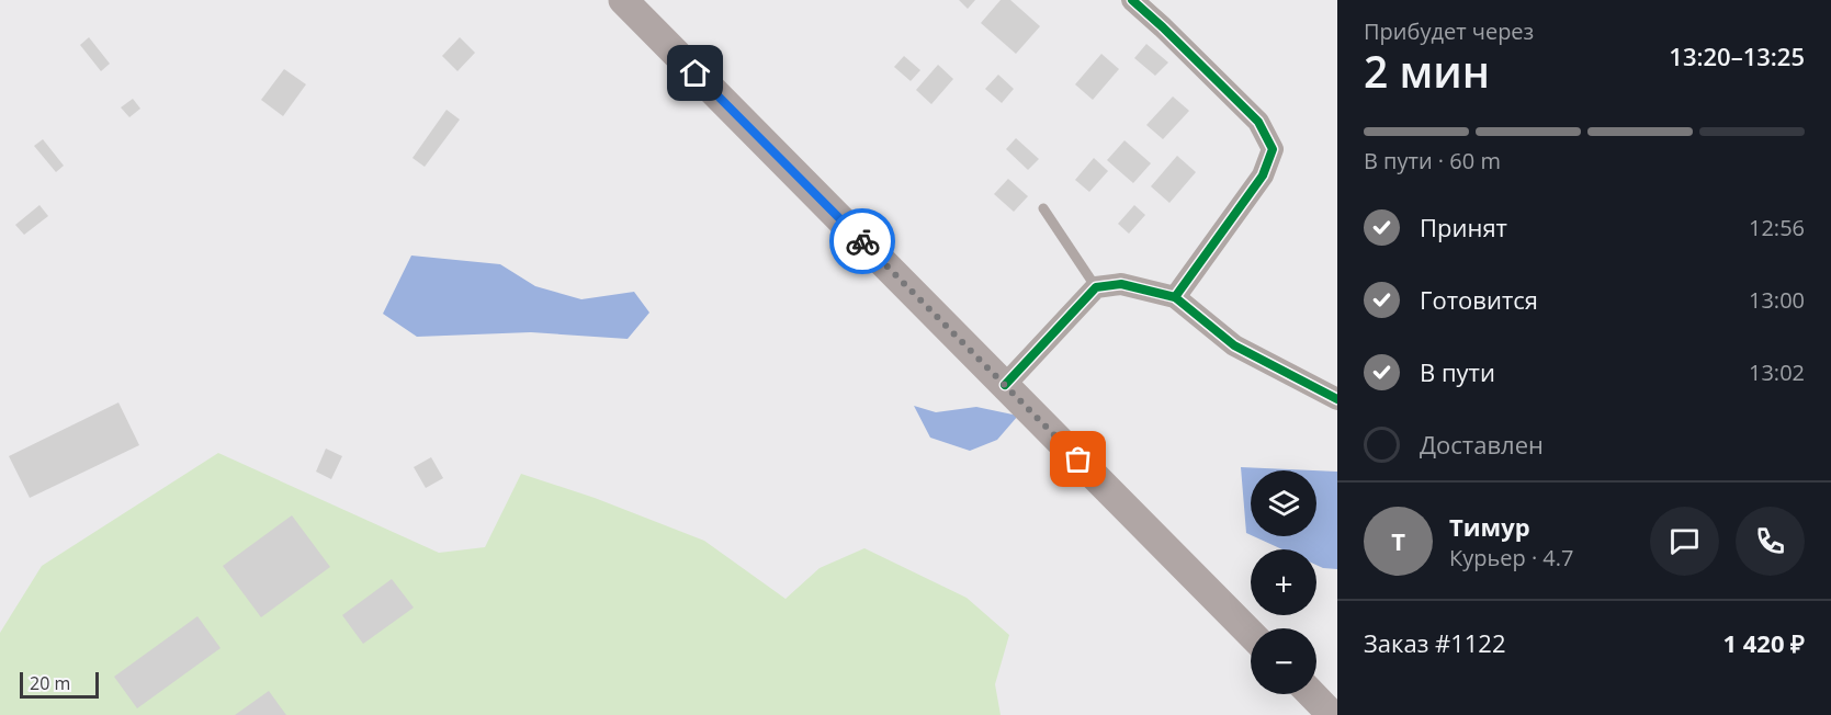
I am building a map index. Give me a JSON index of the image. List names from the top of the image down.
{
  "scale_bar": "20 m",
  "page": {
    "heading": ["2 мин", "Прибудет через", "13:20–13:25"],
    "panel": [
      "Тимур",
      "Курьер · 4.7",
      "Заказ #1122",
      "1 420 ₽"
    ],
    "bar": "В пути · 60 m",
    "list": [
      ["Принят", "12:56"],
      ["Готовится", "13:00"],
      ["В пути", "13:02"],
      "Доставлен"
    ],
    "map_buttons": ["+", "−"],
    "round": "Т",
    "scale": "20 m"
  }
}
